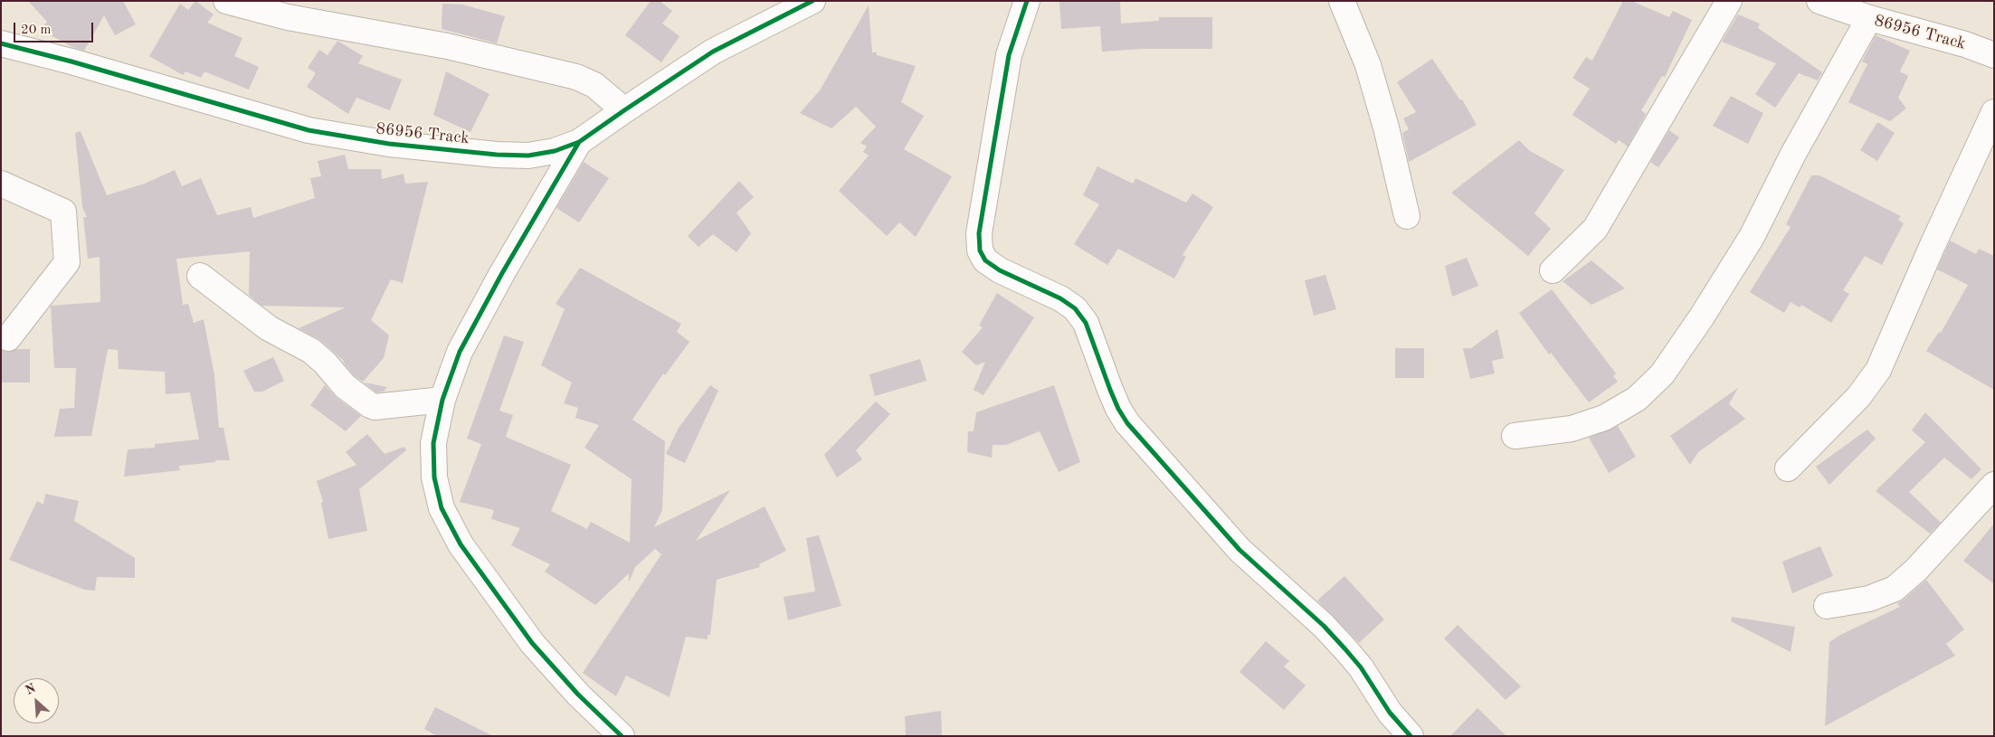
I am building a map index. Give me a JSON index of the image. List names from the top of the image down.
{
  "streets": {
    "street": ["86956 Track"]
  },
  "scale_bar": "20 m",
  "north": "top left"
}
